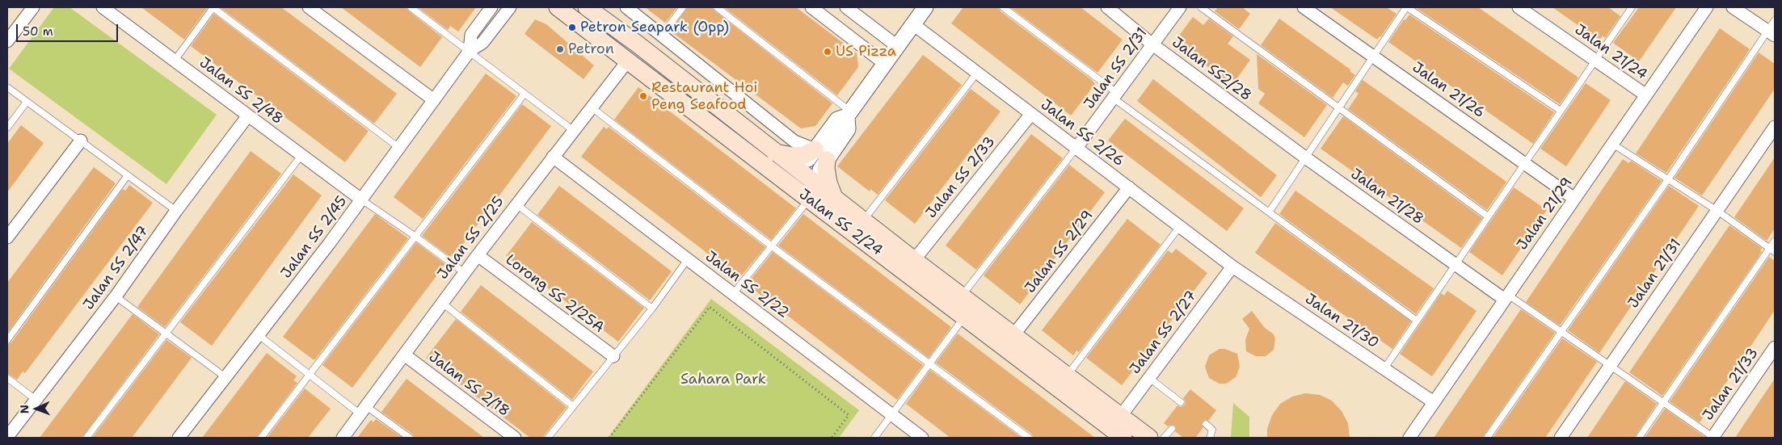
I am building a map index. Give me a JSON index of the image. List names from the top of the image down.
{
  "streets": {
    "main road": ["Jalan SS 2/24"],
    "street": [
      "Jalan 21/24",
      "Jalan SS 2/31",
      "Jalan SS2/28",
      "Jalan 21/26",
      "Jalan SS 2/48",
      "Jalan SS 2/26",
      "Jalan SS 2/33",
      "Jalan 21/28",
      "Jalan 21/29",
      "Jalan SS 2/45",
      "Jalan SS 2/25",
      "Jalan SS 2/29",
      "Jalan SS 2/47",
      "Jalan 21/31",
      "Jalan SS 2/22",
      "Lorong SS 2/25A",
      "Jalan 21/30",
      "Jalan SS 2/27",
      "Jalan SS 2/18",
      "Jalan 21/33"
    ]
  },
  "crossings": [
    ["Jalan 21/24", "Jalan 21/29"],
    ["Jalan SS 2/31", "Jalan SS2/28"],
    ["Jalan SS 2/31", "Jalan SS 2/26"],
    ["Jalan SS2/28", "Jalan 21/28"],
    ["Jalan 21/26", "Jalan 21/29"],
    ["Jalan SS 2/48", "Jalan SS 2/45"],
    ["Jalan SS 2/48", "Jalan SS 2/47"],
    ["Jalan SS 2/26", "Jalan SS 2/33"],
    ["Jalan SS 2/26", "Jalan SS 2/29"],
    ["Jalan SS 2/26", "Jalan 21/30"],
    ["Jalan SS 2/26", "Jalan SS 2/27"],
    ["Jalan SS 2/33", "Jalan SS 2/24"],
    ["Jalan 21/28", "Jalan 21/29"],
    ["Jalan 21/29", "Jalan 21/30"],
    ["Jalan SS 2/24", "Jalan SS 2/25"],
    ["Jalan SS 2/24", "Jalan SS 2/29"],
    ["Jalan SS 2/24", "Jalan SS 2/27"],
    ["Jalan SS 2/25", "Jalan SS 2/22"],
    ["Jalan SS 2/25", "Lorong SS 2/25A"],
    ["Jalan SS 2/25", "Jalan SS 2/18"],
    ["Jalan 21/30", "Jalan SS 2/27"]
  ],
  "parks": ["Sahara Park"],
  "places": [
    "Petron Seapark (Opp)",
    "Petron",
    "US Pizza",
    "Restaurant Hoi Peng Seafood"
  ],
  "scale_bar": "50 m",
  "north": "left"
}
